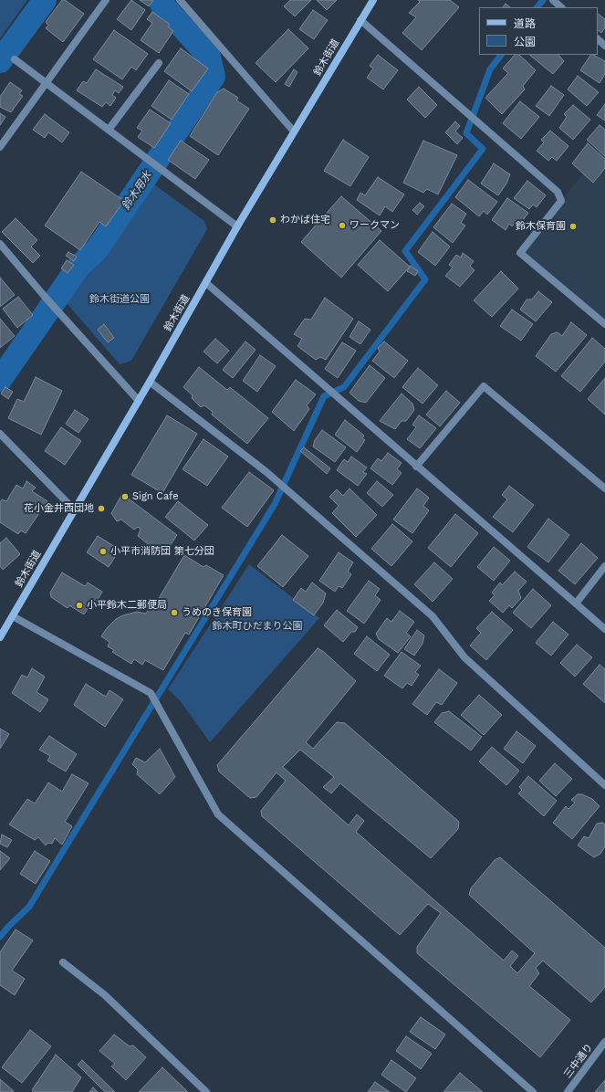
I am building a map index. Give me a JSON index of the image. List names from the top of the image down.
{
  "streets": {
    "main road": ["鈴木街道"],
    "street": ["三中通り"]
  },
  "water": ["鈴木用水"],
  "parks": ["鈴木街道公園", "鈴木町ひだまり公園"],
  "places": [
    "わかば住宅",
    "ワークマン",
    "鈴木保育園",
    "Sign Cafe",
    "花小金井西団地",
    "小平市消防団 第七分団",
    "小平鈴木二郵便局",
    "うめのき保育園"
  ],
  "legend": ["道路", "公園"]
}
